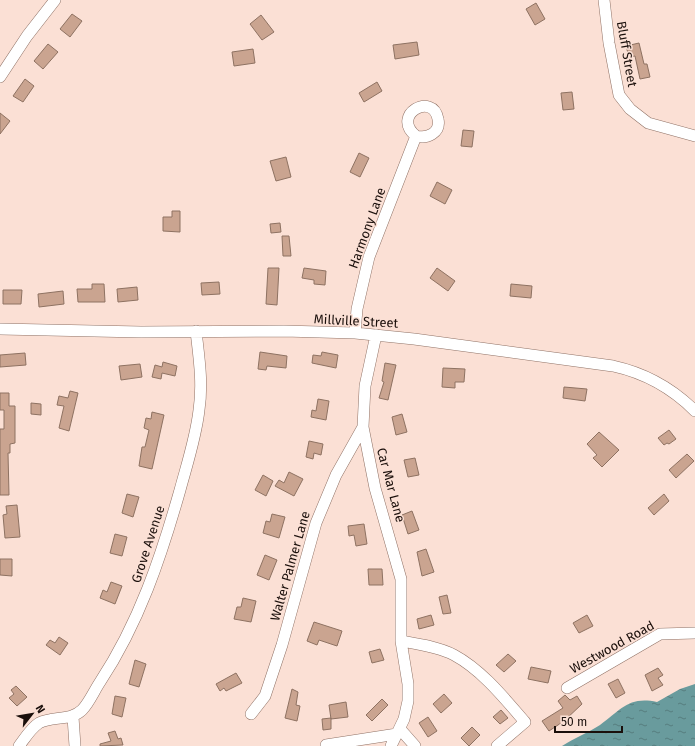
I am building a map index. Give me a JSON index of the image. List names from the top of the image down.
{
  "streets": {
    "street": [
      "Bluff Street",
      "Harmony Lane",
      "Millville Street",
      "Car Mar Lane",
      "Grove Avenue",
      "Walter Palmer Lane",
      "Westwood Road"
    ]
  },
  "crossings": [
    ["Harmony Lane", "Millville Street"],
    ["Millville Street", "Car Mar Lane"],
    ["Millville Street", "Grove Avenue"],
    ["Car Mar Lane", "Walter Palmer Lane"]
  ],
  "scale_bar": "50 m",
  "north": "top right"
}
